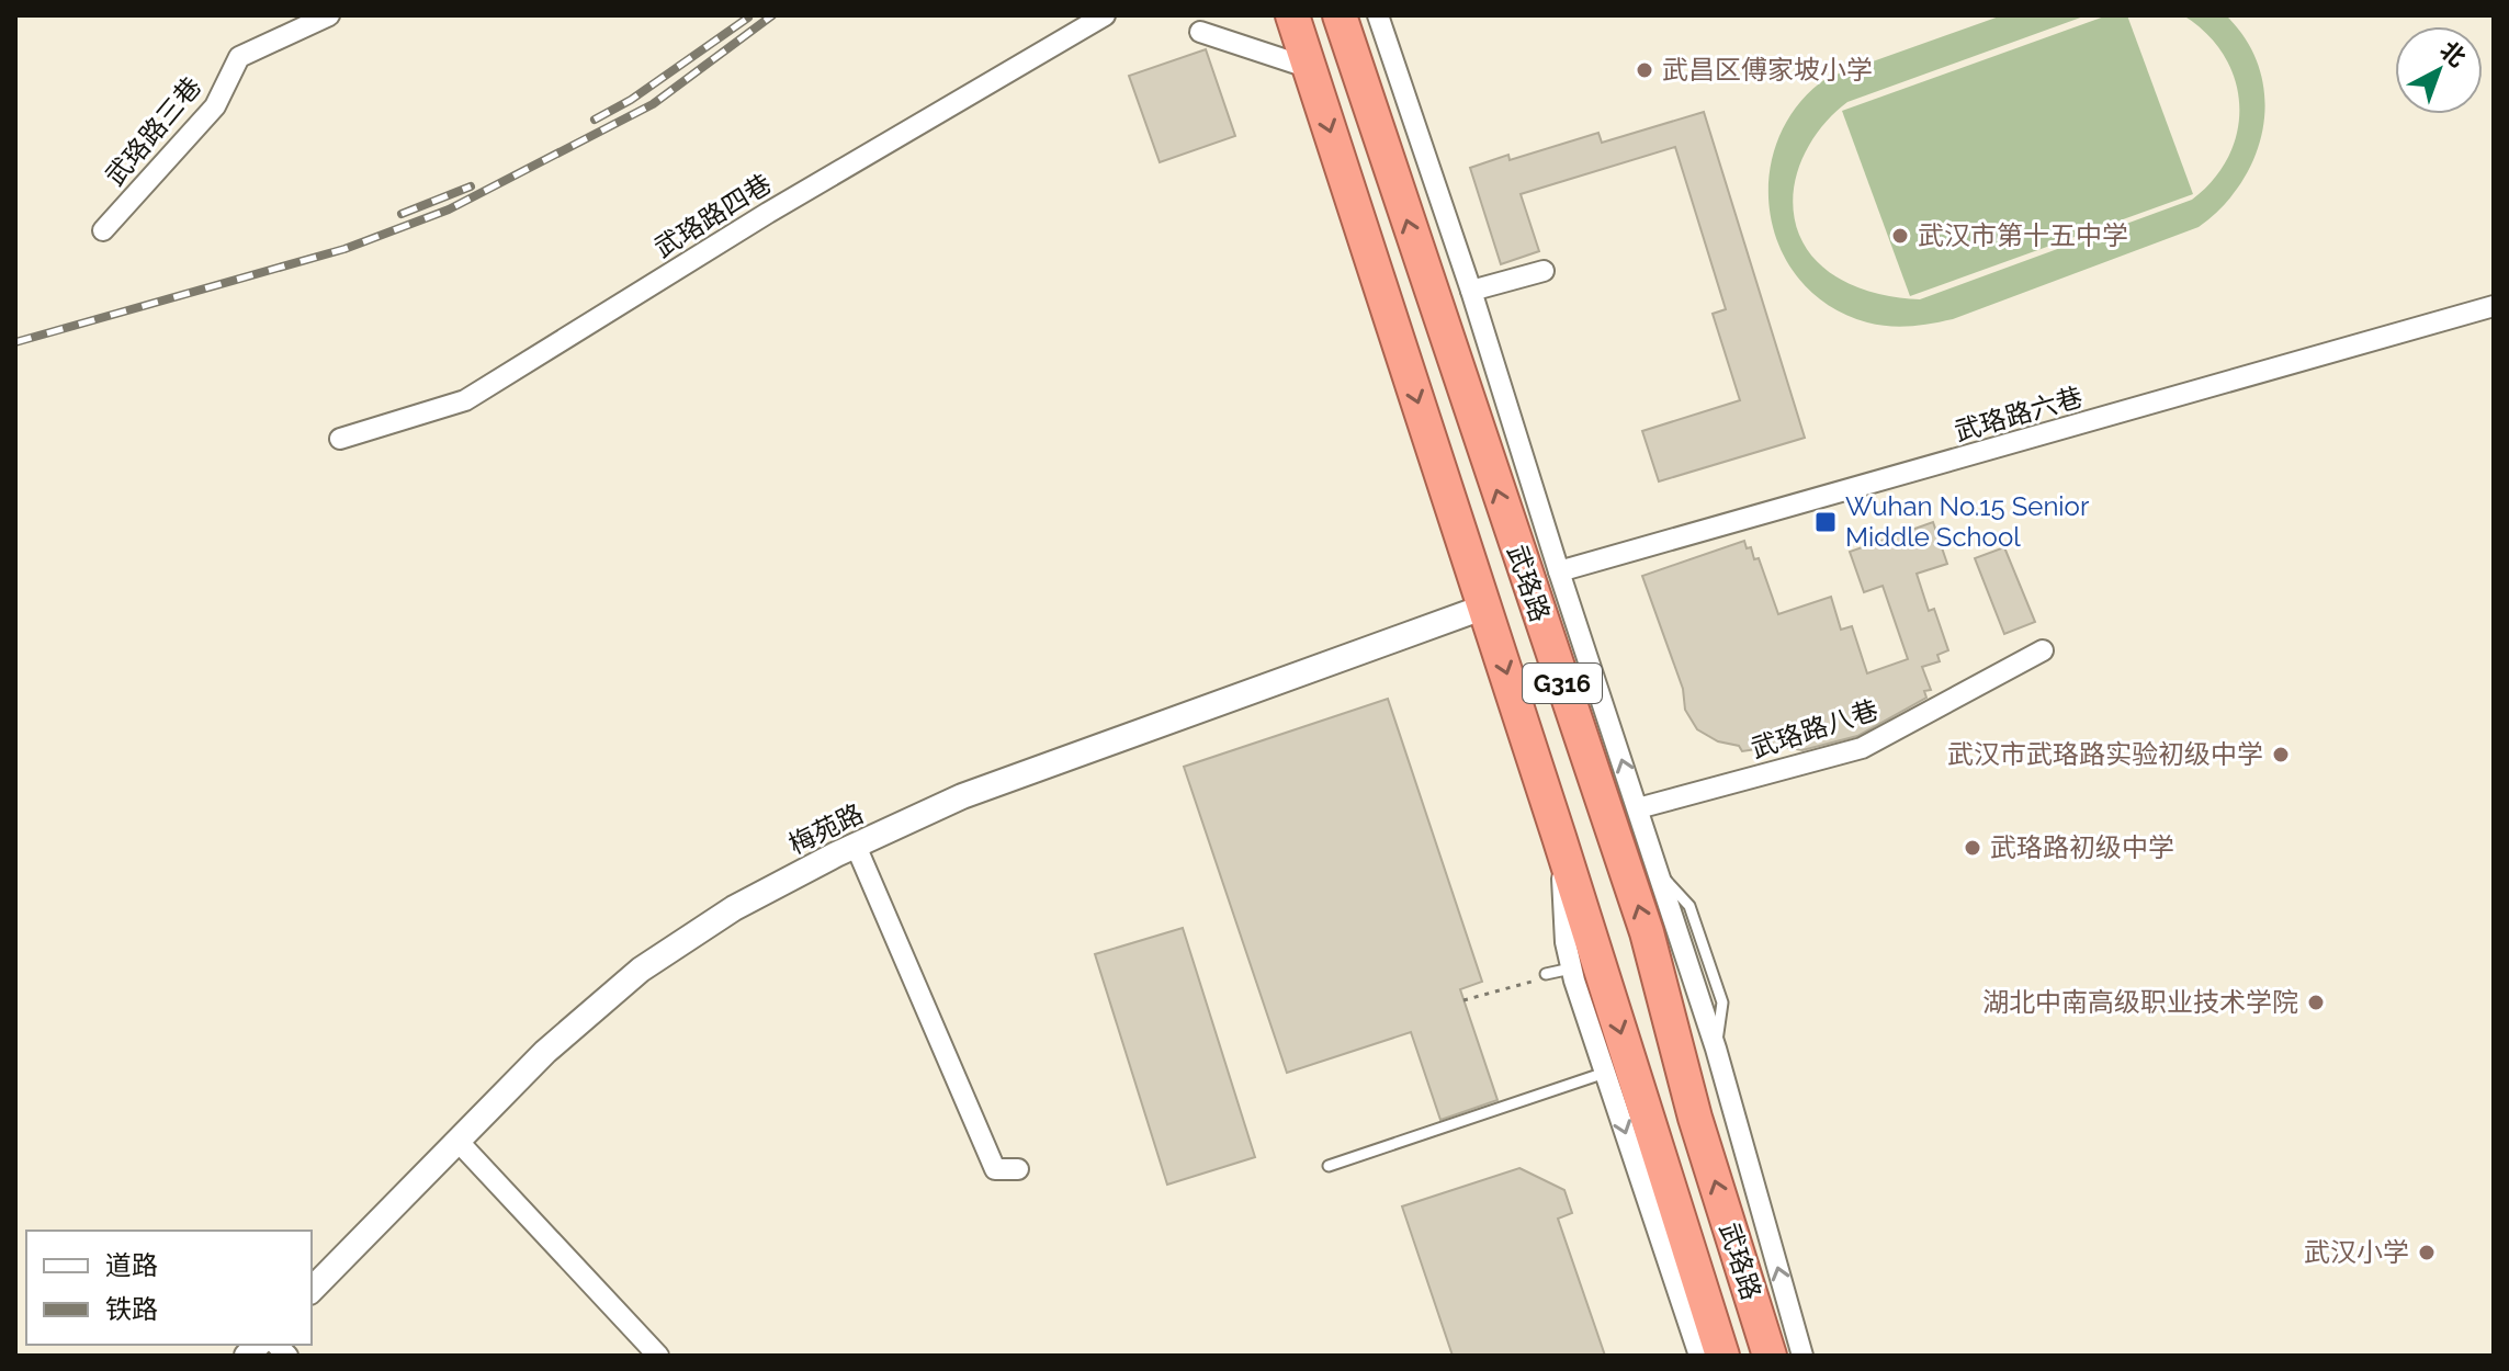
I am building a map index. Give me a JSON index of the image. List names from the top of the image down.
{
  "streets": {
    "highway": ["武珞路", "G316"],
    "street": [
      "武珞路三巷",
      "武珞路四巷",
      "武珞路六巷",
      "武珞路八巷",
      "梅苑路"
    ]
  },
  "crossings": [
    ["武珞路六巷", "武珞路"],
    ["武珞路", "武珞路八巷"],
    ["武珞路", "梅苑路"]
  ],
  "places": {
    "other": [
      "武昌区傅家坡小学",
      "武汉市第十五中学",
      "武汉市武珞路实验初级中学",
      "武珞路初级中学",
      "湖北中南高级职业技术学院",
      "武汉小学"
    ],
    "transit": ["Wuhan No.15 Senior Middle School"]
  },
  "legend": ["道路", "铁路"],
  "north": "top right"
}
